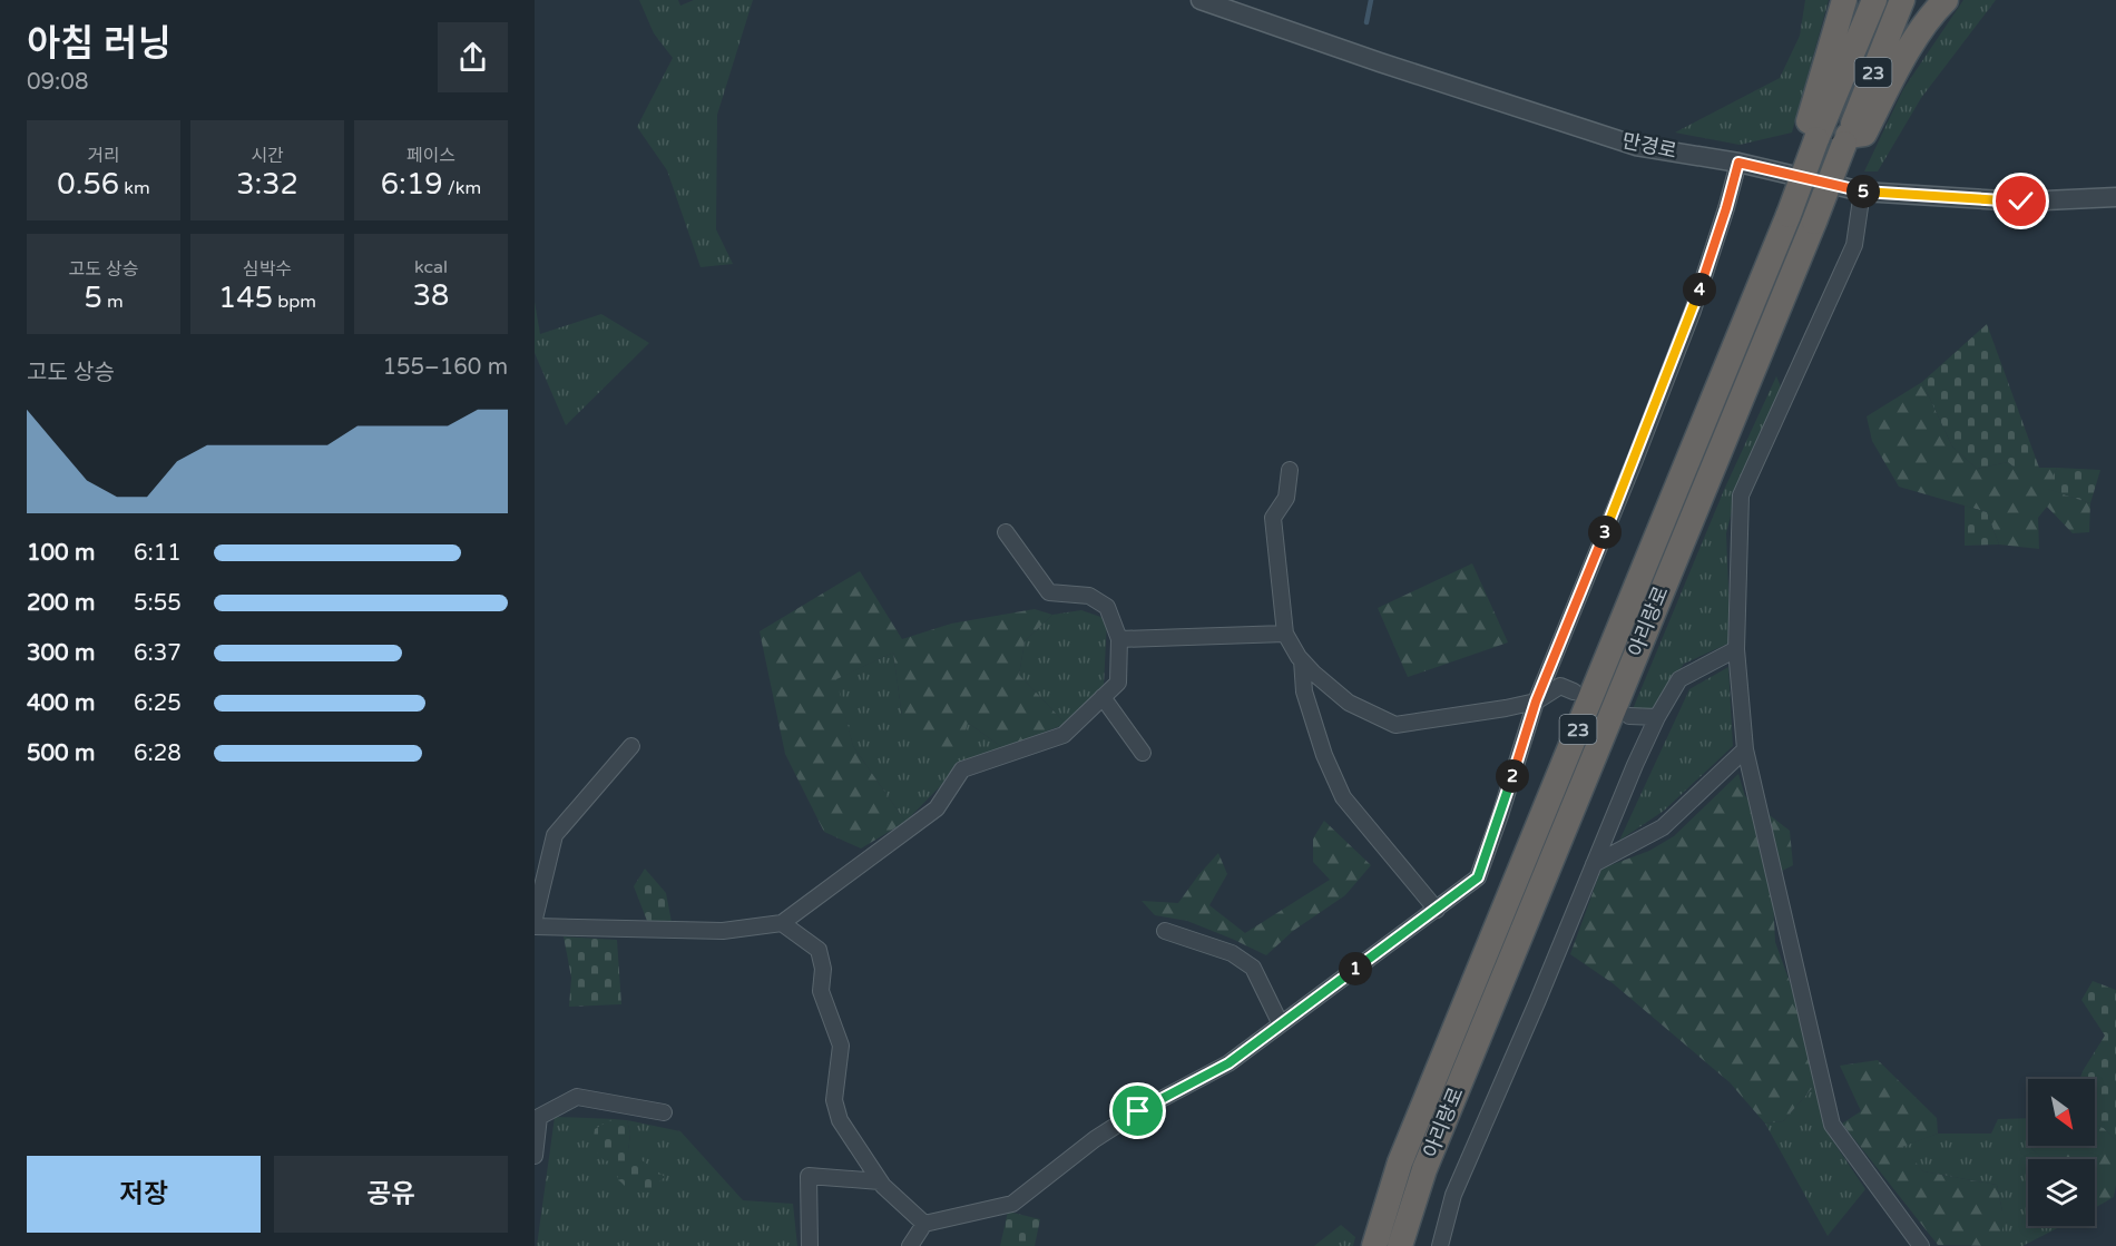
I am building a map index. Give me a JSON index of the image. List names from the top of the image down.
{
  "streets": {
    "highway": ["23", "아리랑로"],
    "street": ["만경로"]
  },
  "north": "bottom right",
  "page": {
    "heading": ["아침 러닝", "09:08"],
    "stats": [
      ["거리", "0.56 km"],
      ["시간", "3:32"],
      ["페이스", "6:19 /km"],
      ["고도 상승", "5 m"],
      ["심박수", "145 bpm"],
      ["kcal", "38"]
    ],
    "pins": [
      "5",
      "4",
      "3",
      "2",
      "1"
    ],
    "chart": ["고도 상승", "155–160 m"],
    "list": [
      {
        "name": "100 m",
        "note": "6:11"
      },
      {
        "name": "200 m",
        "note": "5:55"
      },
      {
        "name": "300 m",
        "note": "6:37"
      },
      {
        "name": "400 m",
        "note": "6:25"
      },
      {
        "name": "500 m",
        "note": "6:28"
      }
    ],
    "buttons": ["저장", "공유"]
  }
}
